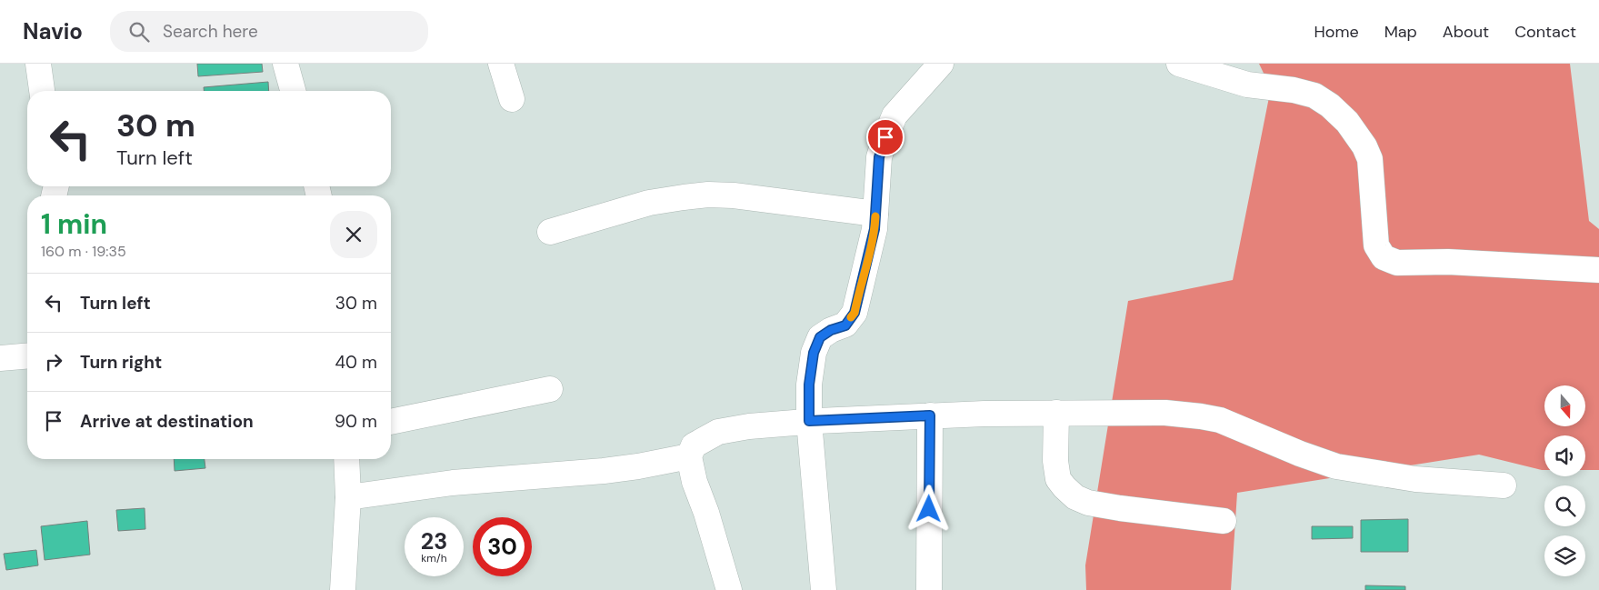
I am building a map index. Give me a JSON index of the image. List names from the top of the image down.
{
  "north": "bottom",
  "page": {
    "header": "Navio",
    "search": "Search here",
    "nav": [
      "Home",
      "Map",
      "About",
      "Contact"
    ],
    "turn": ["30 m", "Turn left"],
    "heading": ["1 min", "160 m · 19:35"],
    "list": [
      {
        "name": "Turn left",
        "value": "30 m"
      },
      {
        "name": "Turn right",
        "value": "40 m"
      },
      {
        "name": "Arrive at destination",
        "value": "90 m"
      }
    ],
    "speed": "23 km/h",
    "limit": "30"
  }
}
